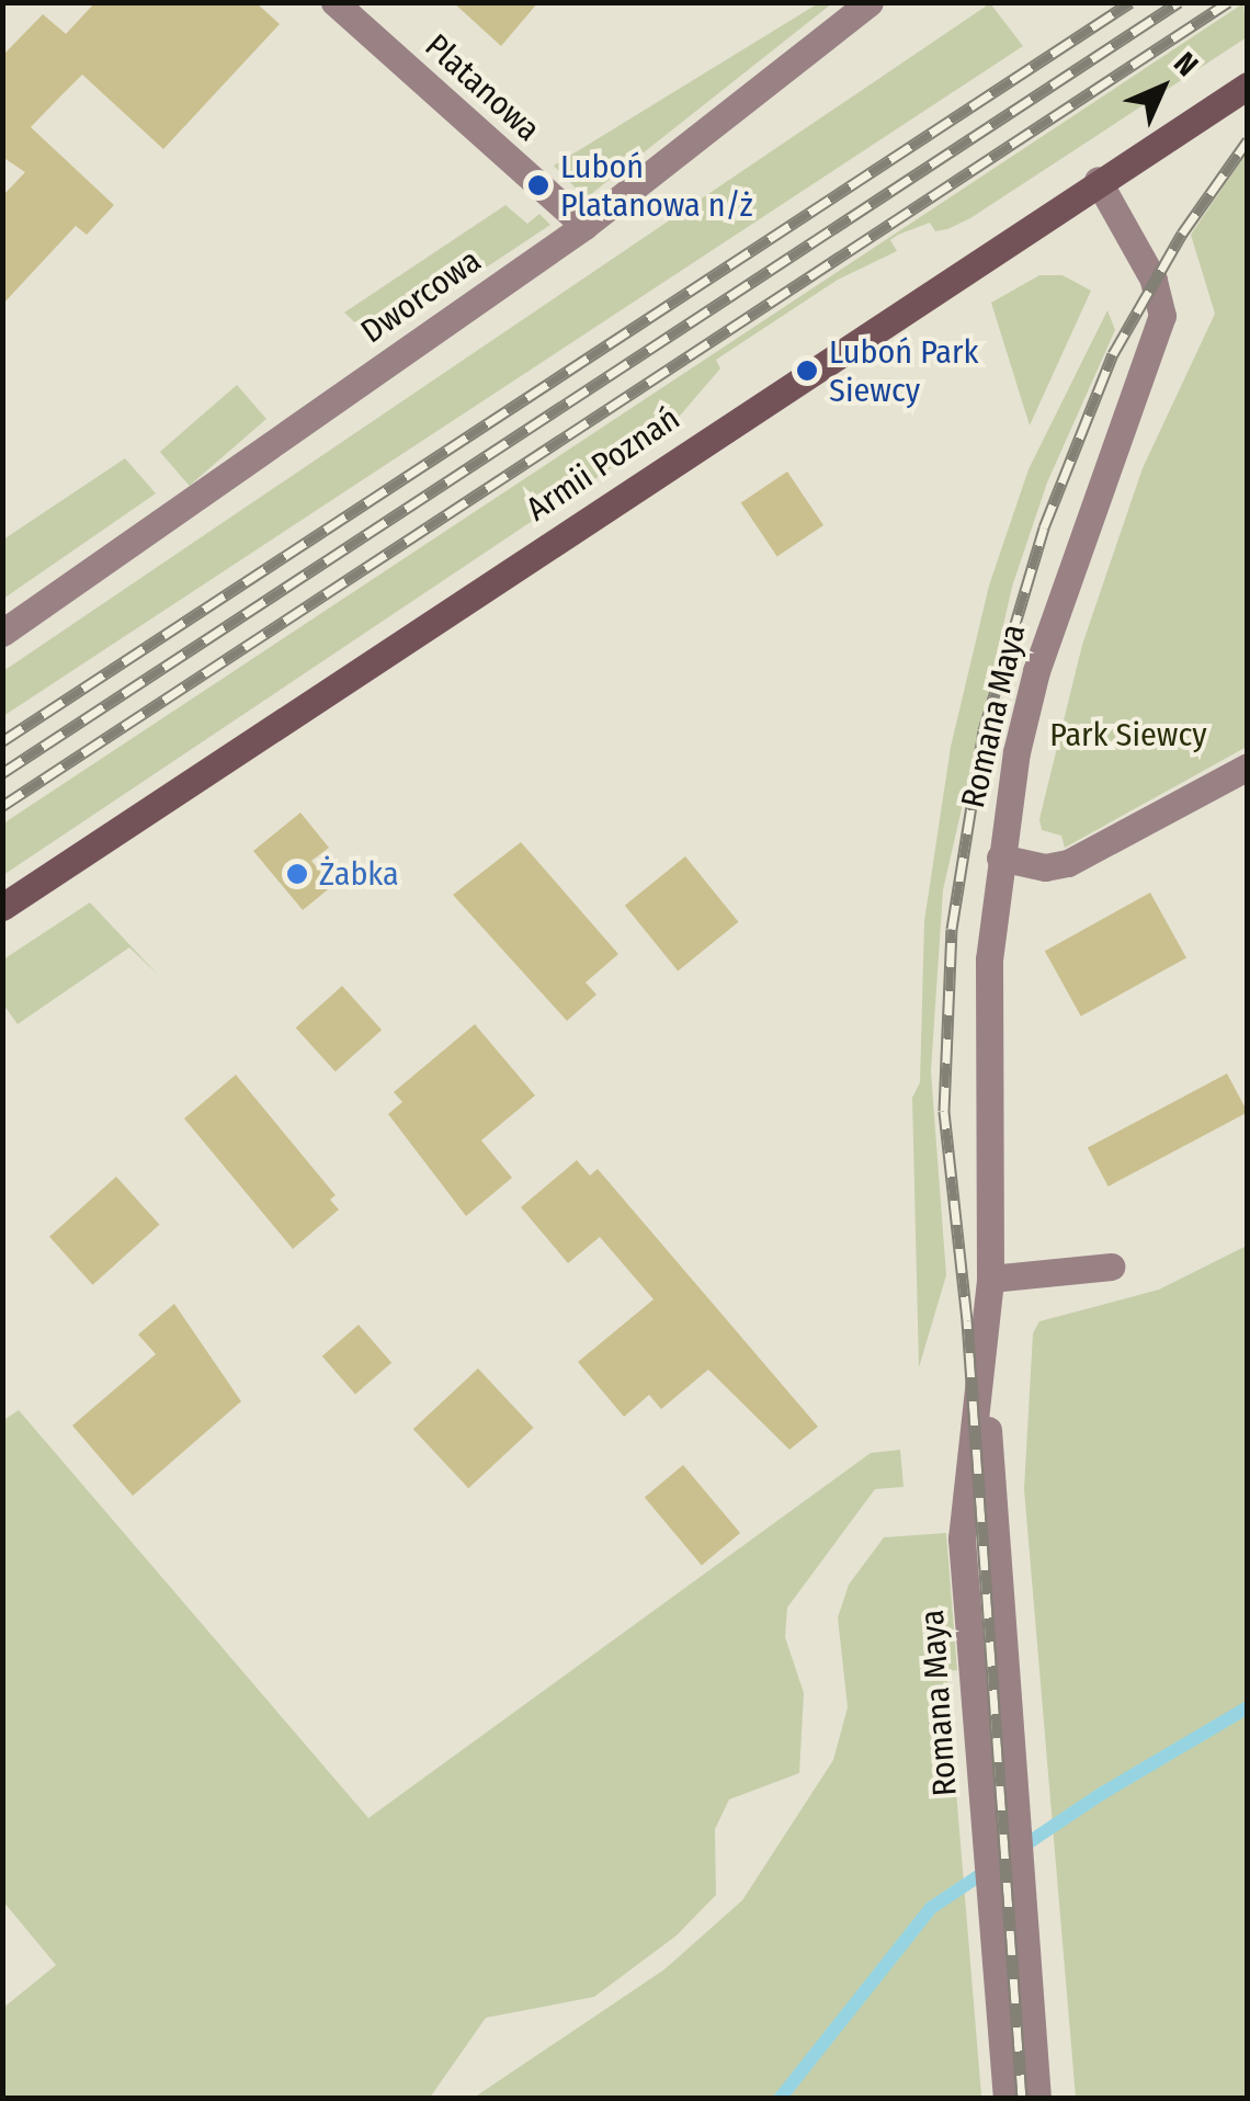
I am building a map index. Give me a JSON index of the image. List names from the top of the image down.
{
  "streets": {
    "main road": ["Armii Poznań"],
    "street": ["Platanowa", "Dworcowa", "Romana Maya"]
  },
  "crossings": [
    ["Platanowa", "Dworcowa"],
    ["Armii Poznań", "Romana Maya"]
  ],
  "parks": ["Park Siewcy"],
  "places": ["Luboń Platanowa n/ż", "Luboń Park Siewcy", "Żabka"],
  "north": "top right"
}
